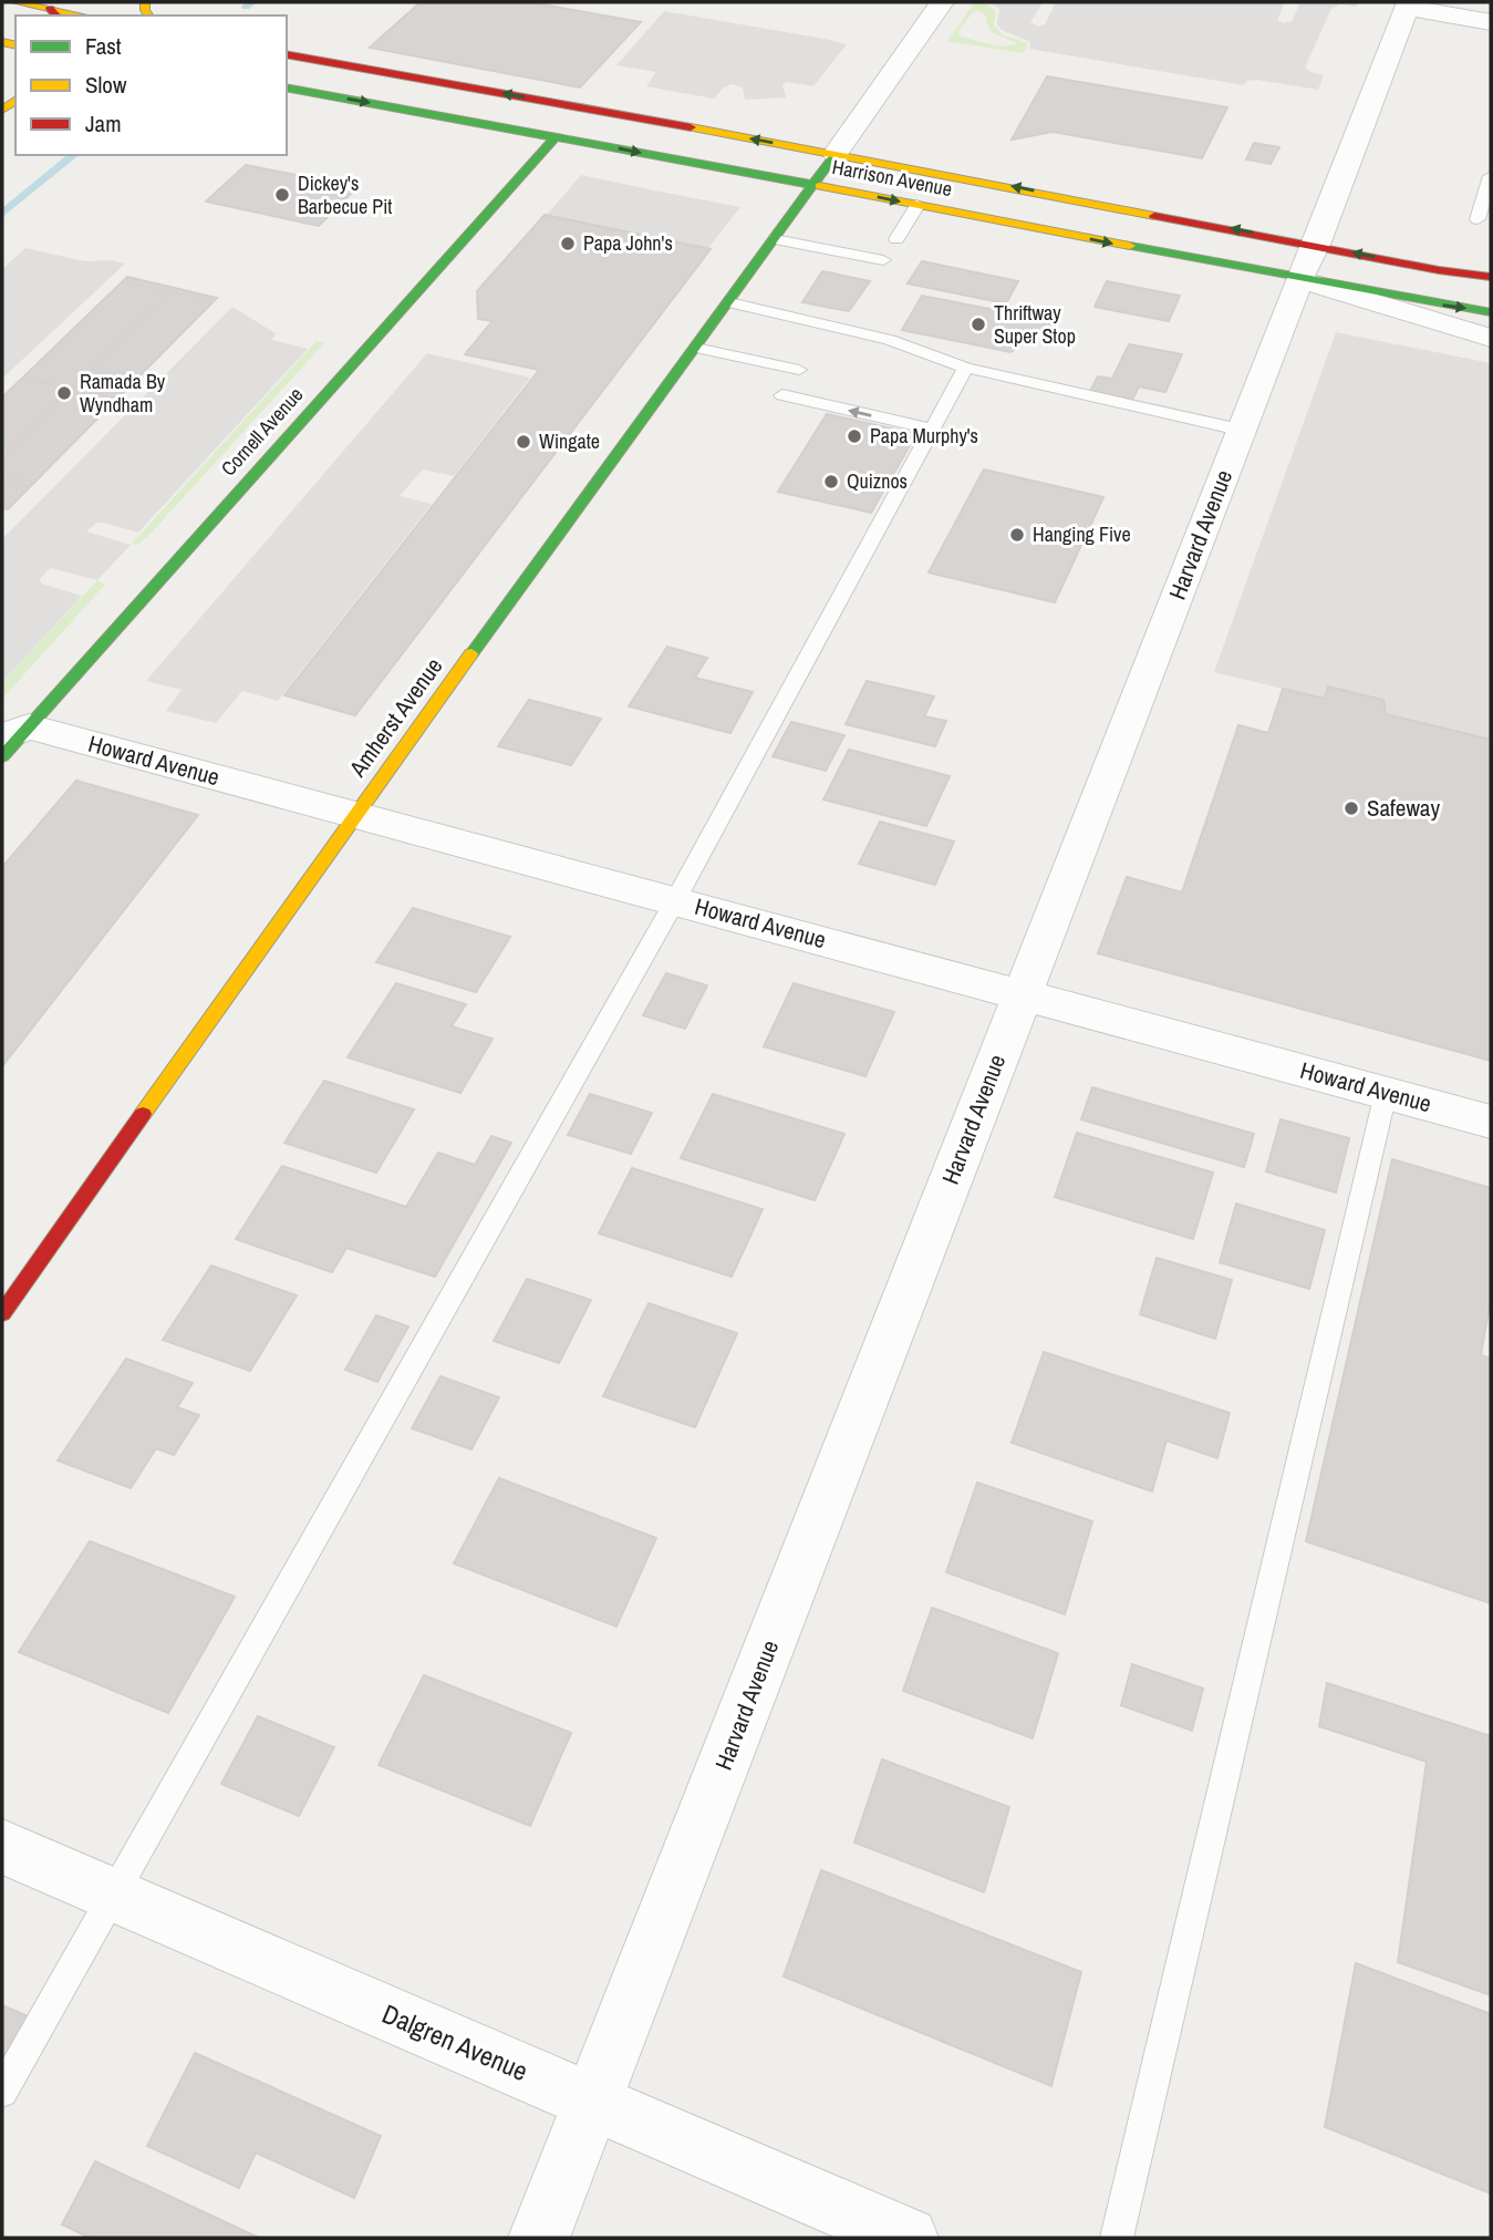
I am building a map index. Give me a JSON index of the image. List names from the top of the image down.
{
  "streets": {
    "main road": ["Harrison Avenue", "Cornell Avenue", "Amherst Avenue"],
    "street": ["Harvard Avenue", "Howard Avenue", "Dalgren Avenue"]
  },
  "crossings": [
    ["Harrison Avenue", "Cornell Avenue"],
    ["Harrison Avenue", "Harvard Avenue"],
    ["Harrison Avenue", "Amherst Avenue"],
    ["Cornell Avenue", "Howard Avenue"],
    ["Harvard Avenue", "Howard Avenue"],
    ["Harvard Avenue", "Dalgren Avenue"],
    ["Amherst Avenue", "Howard Avenue"]
  ],
  "places": [
    "Dickey's Barbecue Pit",
    "Papa John's",
    "Thriftway Super Stop",
    "Ramada By Wyndham",
    "Papa Murphy's",
    "Wingate",
    "Quiznos",
    "Hanging Five",
    "Safeway"
  ],
  "legend": ["Fast", "Slow", "Jam"]
}
